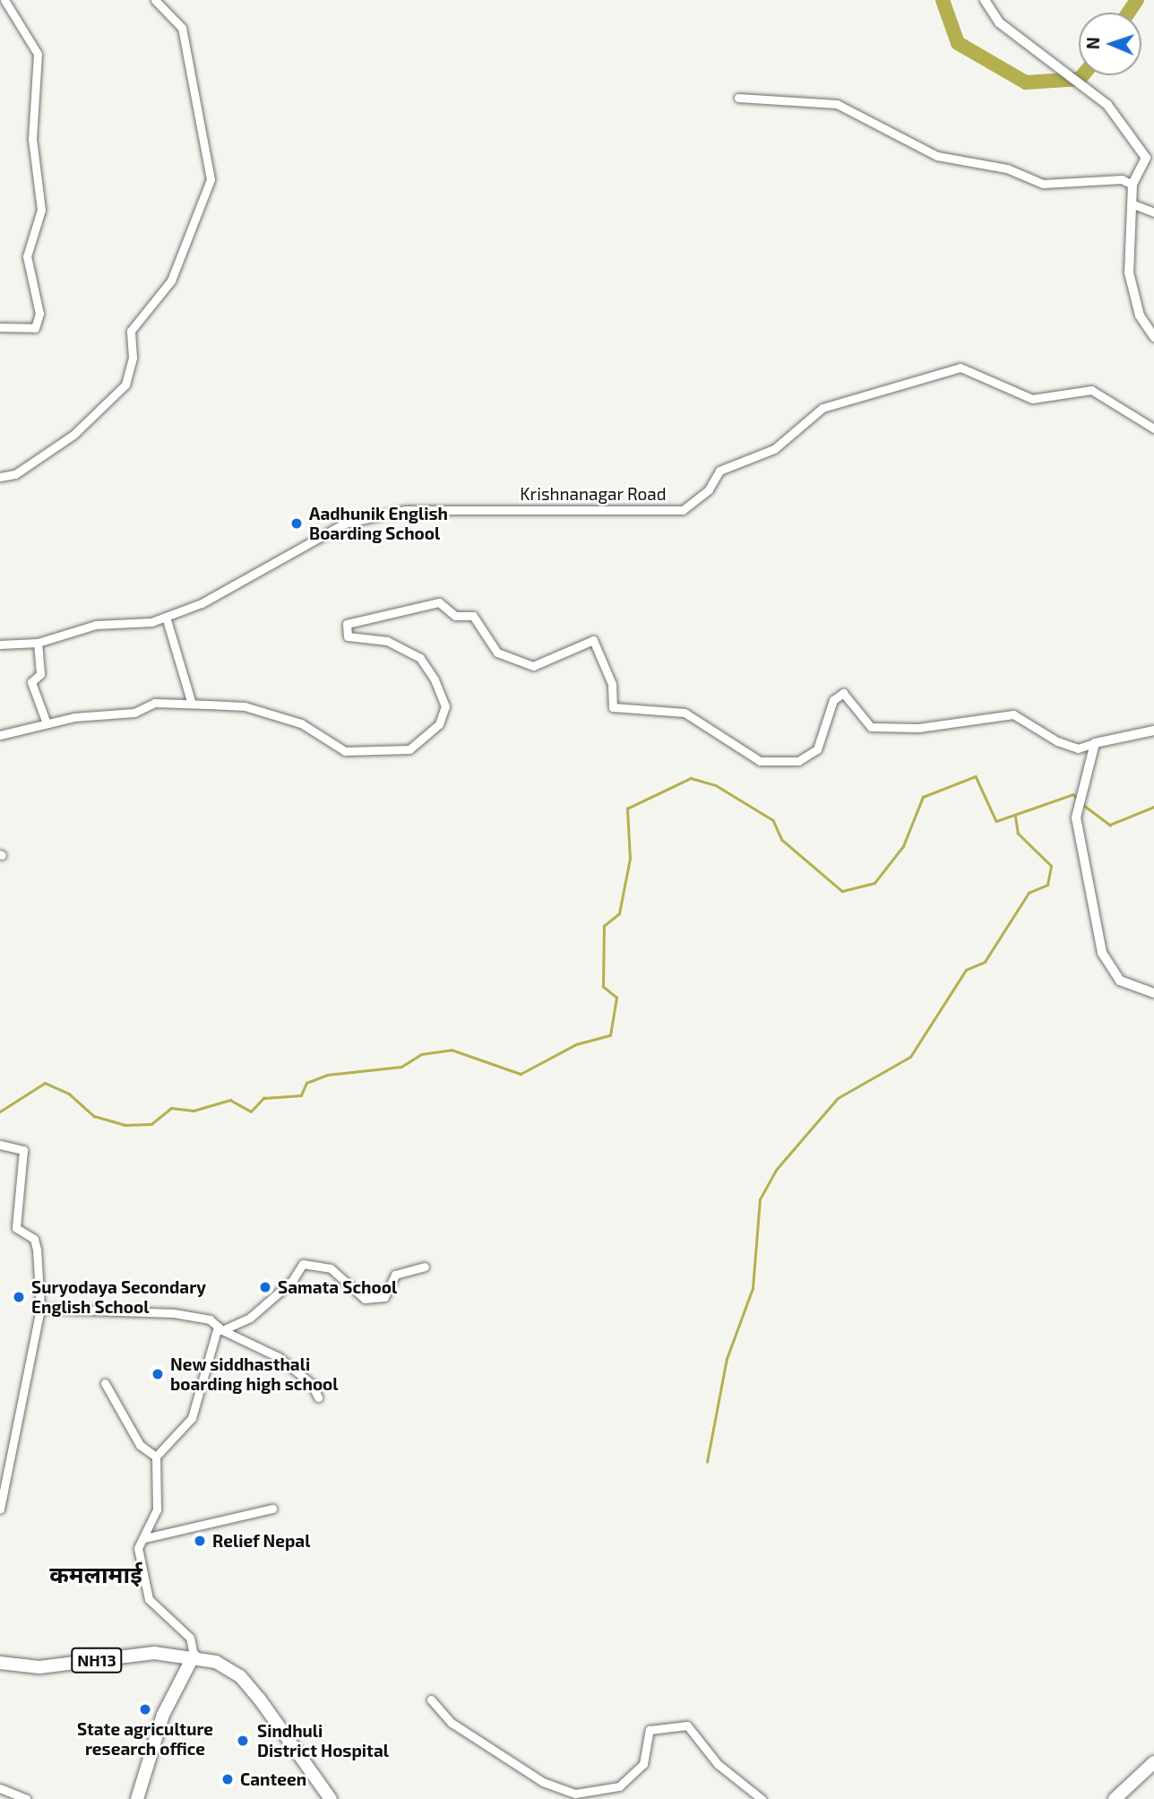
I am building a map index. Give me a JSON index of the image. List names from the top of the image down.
{
  "streets": {
    "main road": ["NH13"],
    "street": ["Krishnanagar Road"]
  },
  "districts": ["कमलामाई"],
  "places": [
    "Aadhunik English Boarding School",
    "Samata School",
    "Suryodaya Secondary English School",
    "New siddhasthali boarding high school",
    "Relief Nepal",
    "State agriculture research office",
    "Sindhuli District Hospital",
    "Canteen"
  ],
  "north": "left"
}
